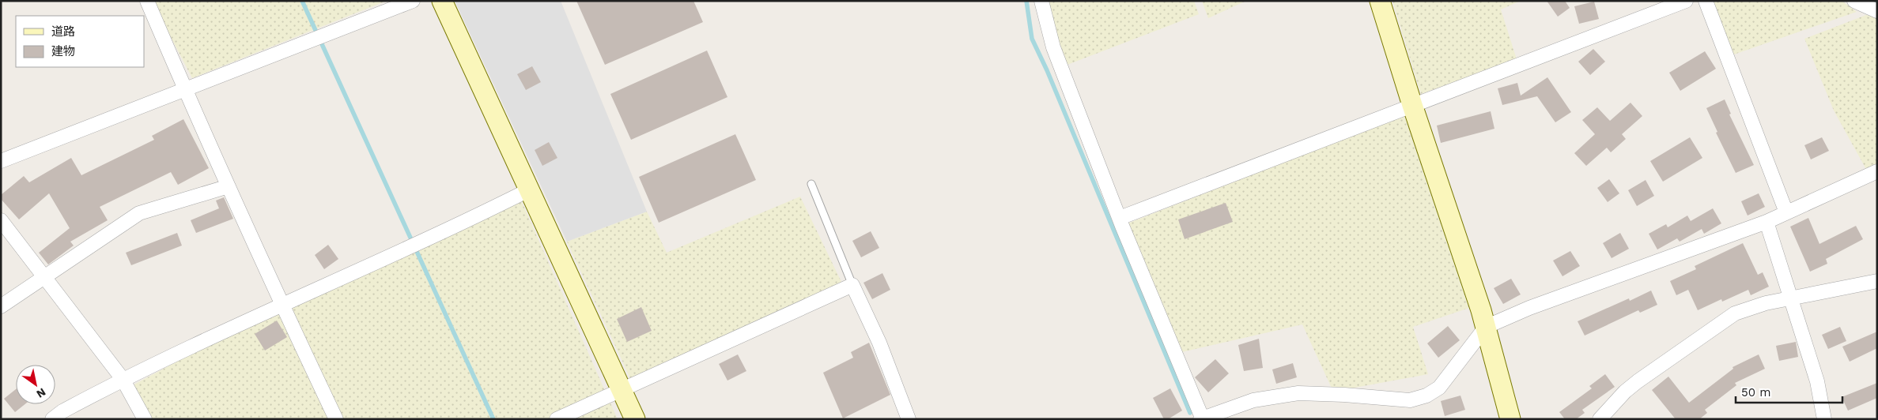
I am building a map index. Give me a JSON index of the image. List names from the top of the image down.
{
  "legend": ["道路", "建物"],
  "scale_bar": "50 m",
  "north": "bottom right"
}
